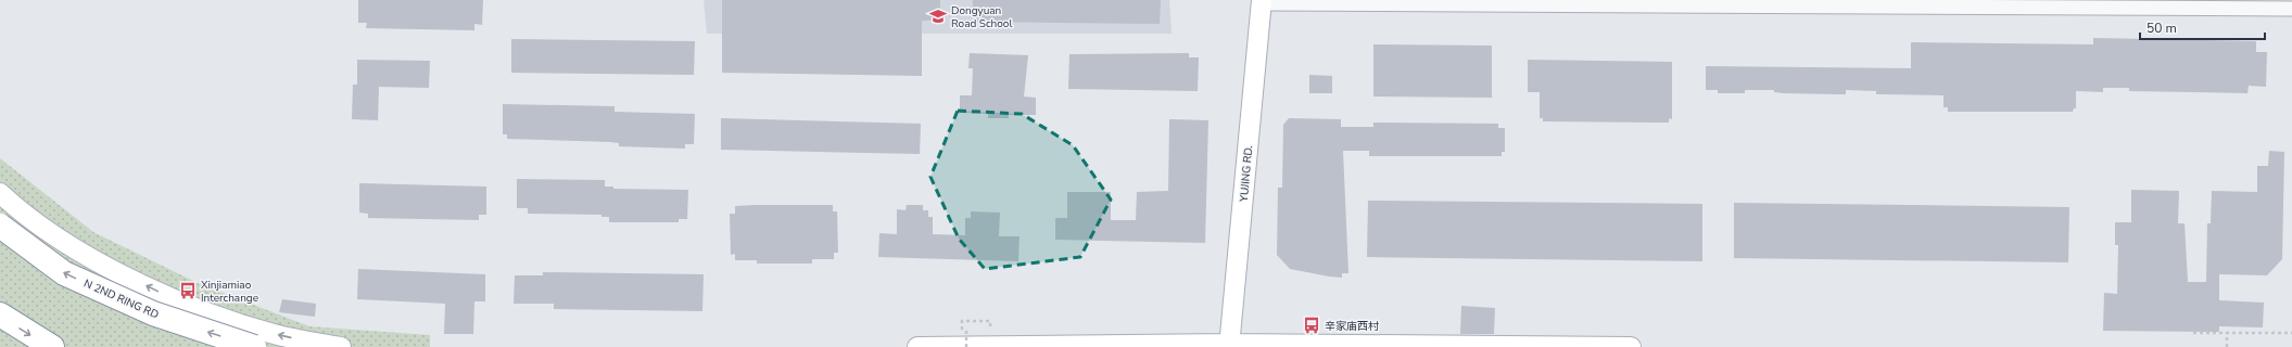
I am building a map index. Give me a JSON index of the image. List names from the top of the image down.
{
  "streets": {
    "highway": ["N 2ND RING RD"],
    "main road": ["YUJING RD."]
  },
  "one_way": ["N 2ND RING RD"],
  "places": {
    "school or university": ["Dongyuan Road School"],
    "bus stop": ["Xinjiamiao Interchange", "辛家庙西村"]
  },
  "scale_bar": "50 m"
}
